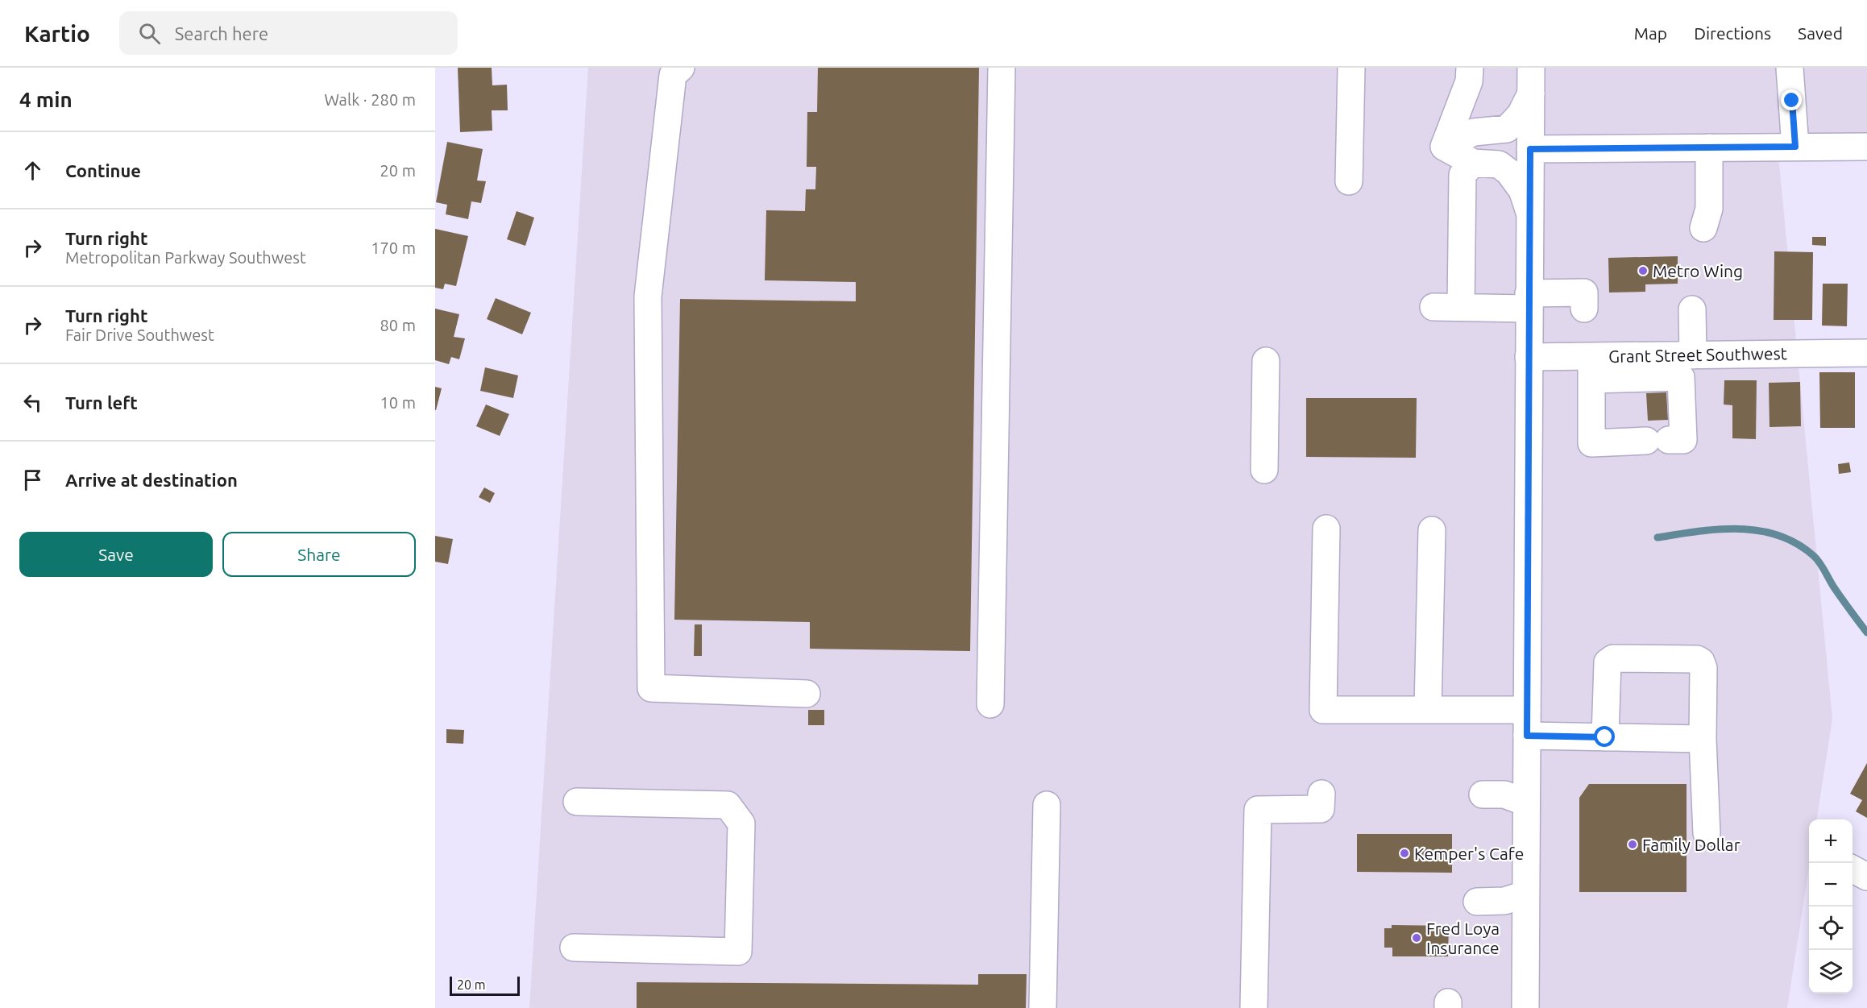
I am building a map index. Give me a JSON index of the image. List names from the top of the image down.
{
  "streets": {
    "main road": ["Grant Street Southwest"]
  },
  "places": [
    "Metro Wing",
    "Family Dollar",
    "Kemper's Cafe",
    "Fred Loya Insurance"
  ],
  "scale_bar": "20 m",
  "page": {
    "header": "Kartio",
    "search": "Search here",
    "nav": ["Map", "Directions", "Saved"],
    "heading": ["4 min", "Walk · 280 m"],
    "list": [
      ["Continue", "20 m"],
      ["Turn right", "Metropolitan Parkway Southwest", "170 m"],
      ["Turn right", "Fair Drive Southwest", "80 m"],
      ["Turn left", "10 m"],
      "Arrive at destination"
    ],
    "buttons": ["Save", "Share"],
    "map_buttons": ["+", "−"],
    "scale": "20 m"
  }
}
